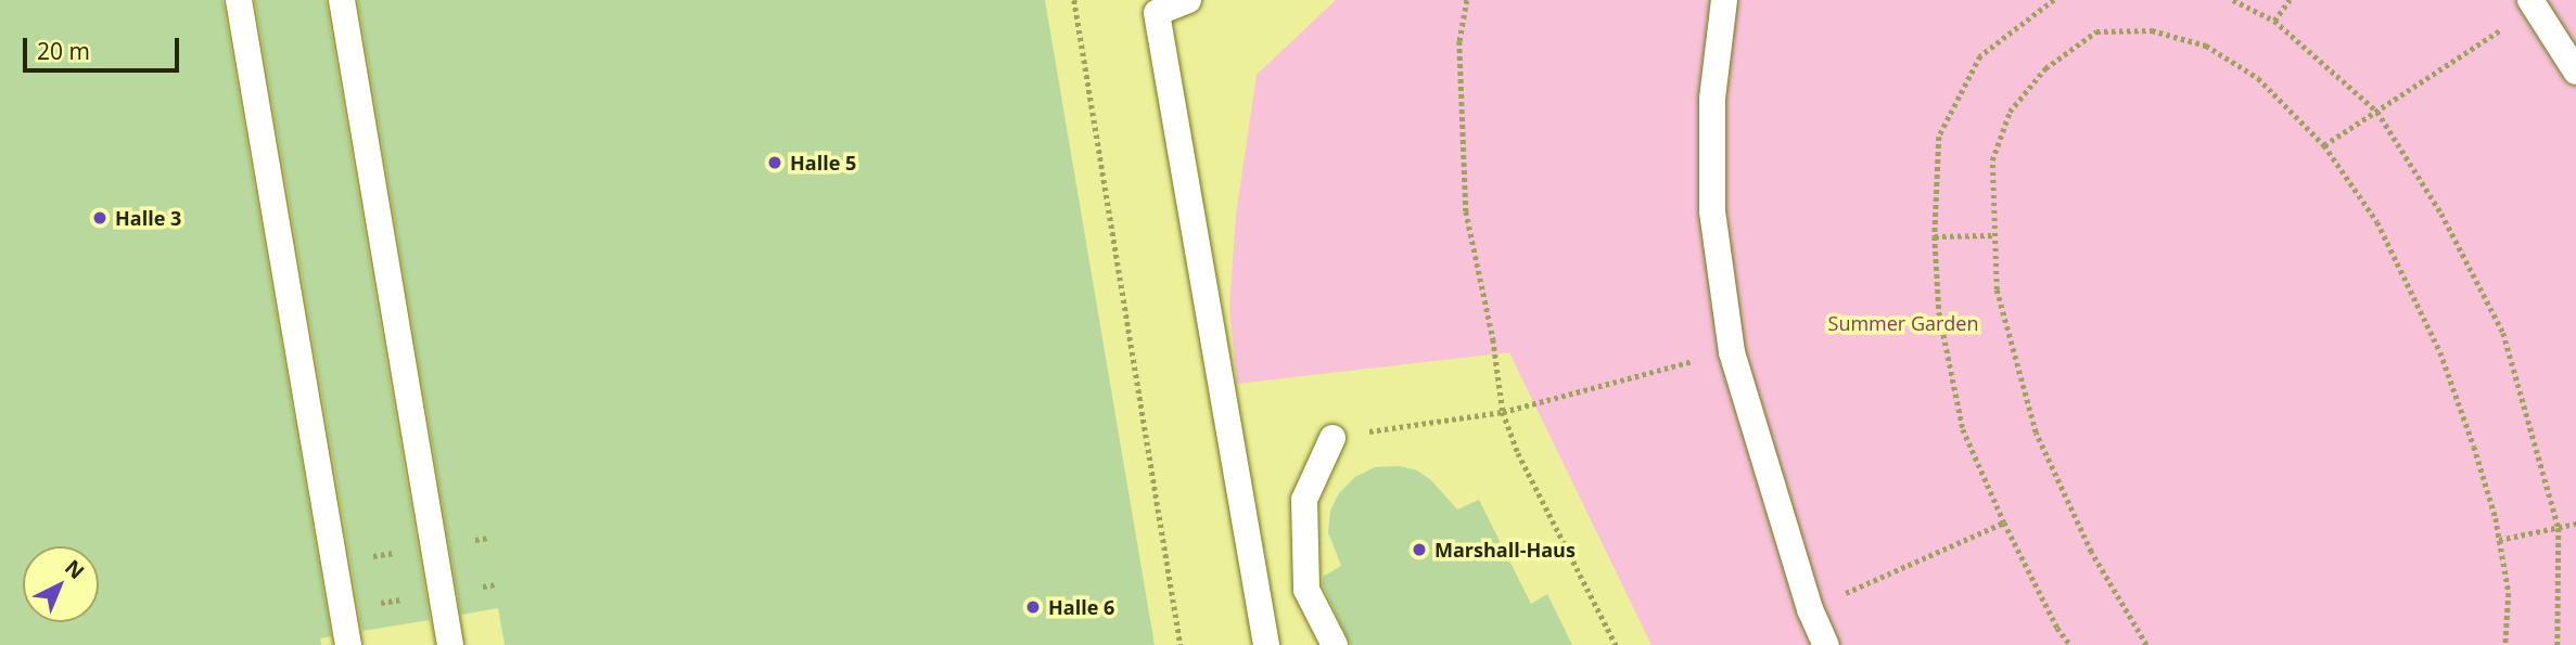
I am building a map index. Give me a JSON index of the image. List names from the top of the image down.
{
  "parks": ["Summer Garden"],
  "places": [
    "Halle 5",
    "Halle 3",
    "Marshall-Haus",
    "Halle 6"
  ],
  "scale_bar": "20 m",
  "north": "top right"
}
